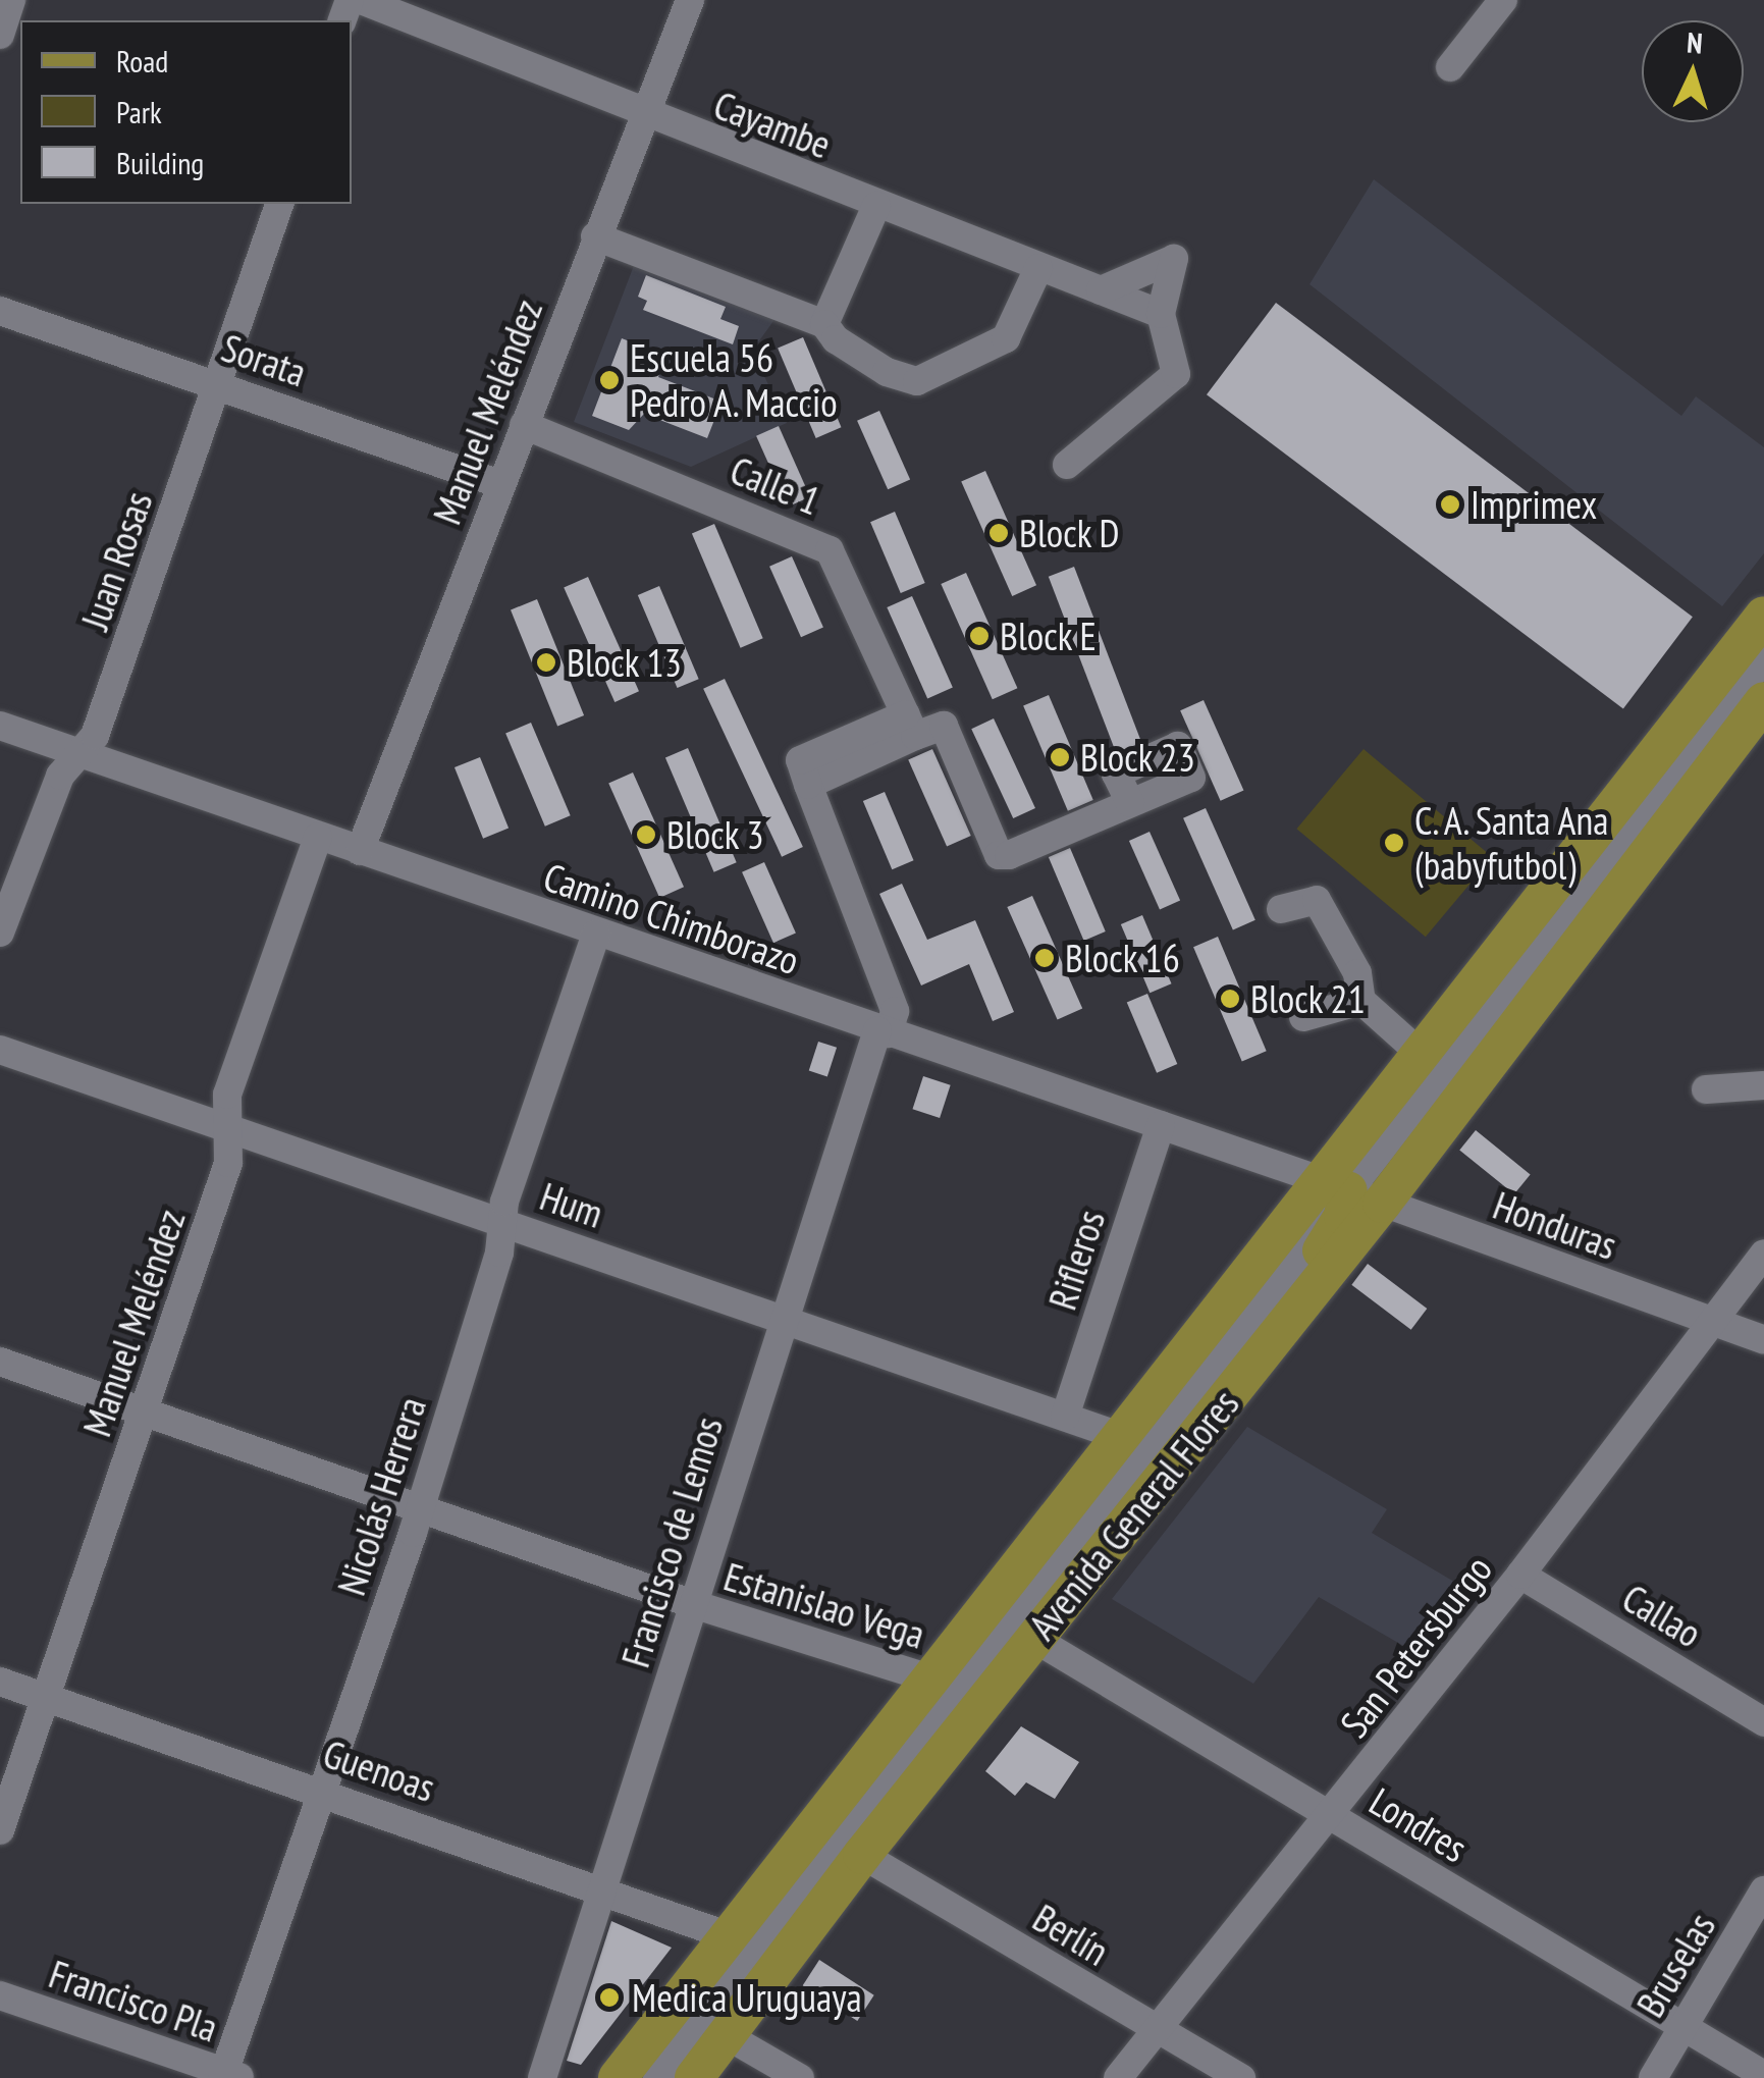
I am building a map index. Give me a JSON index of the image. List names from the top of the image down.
{
  "streets": {
    "main road": ["Avenida General Flores"],
    "street": [
      "Cayambe",
      "Sorata",
      "Manuel Meléndez",
      "Calle 1",
      "Juan Rosas",
      "Camino Chimborazo",
      "Hum",
      "Honduras",
      "Rifleros",
      "Nicolás Herrera",
      "Francisco de Lemos",
      "Estanislao Vega",
      "Callao",
      "San Petersburgo",
      "Guenoas",
      "Londres",
      "Berlín",
      "Bruselas",
      "Francisco Pla"
    ]
  },
  "crossings": [
    ["Cayambe", "Manuel Meléndez"],
    ["Sorata", "Manuel Meléndez"],
    ["Sorata", "Juan Rosas"],
    ["Manuel Meléndez", "Calle 1"],
    ["Manuel Meléndez", "Camino Chimborazo"],
    ["Manuel Meléndez", "Hum"],
    ["Manuel Meléndez", "Estanislao Vega"],
    ["Manuel Meléndez", "Guenoas"],
    ["Juan Rosas", "Camino Chimborazo"],
    ["Camino Chimborazo", "Honduras"],
    ["Camino Chimborazo", "Rifleros"],
    ["Camino Chimborazo", "Nicolás Herrera"],
    ["Camino Chimborazo", "Avenida General Flores"],
    ["Camino Chimborazo", "Francisco de Lemos"],
    ["Hum", "Rifleros"],
    ["Hum", "Nicolás Herrera"],
    ["Hum", "Avenida General Flores"],
    ["Hum", "Francisco de Lemos"],
    ["Honduras", "Avenida General Flores"],
    ["Honduras", "San Petersburgo"],
    ["Nicolás Herrera", "Estanislao Vega"],
    ["Nicolás Herrera", "Guenoas"],
    ["Nicolás Herrera", "Francisco Pla"],
    ["Avenida General Flores", "Estanislao Vega"],
    ["Avenida General Flores", "Guenoas"],
    ["Avenida General Flores", "Londres"],
    ["Avenida General Flores", "Berlín"],
    ["Francisco de Lemos", "Estanislao Vega"],
    ["Francisco de Lemos", "Guenoas"],
    ["Callao", "San Petersburgo"],
    ["San Petersburgo", "Londres"],
    ["San Petersburgo", "Berlín"],
    ["Londres", "Bruselas"]
  ],
  "places": [
    "Escuela 56 Pedro A. Maccio",
    "Imprimex",
    "Block D",
    "Block E",
    "Block 13",
    "Block 23",
    "Block 3",
    "C. A. Santa Ana (babyfutbol)",
    "Block 16",
    "Block 21",
    "Medica Uruguaya"
  ],
  "legend": ["Road", "Park", "Building"],
  "north": "top"
}
